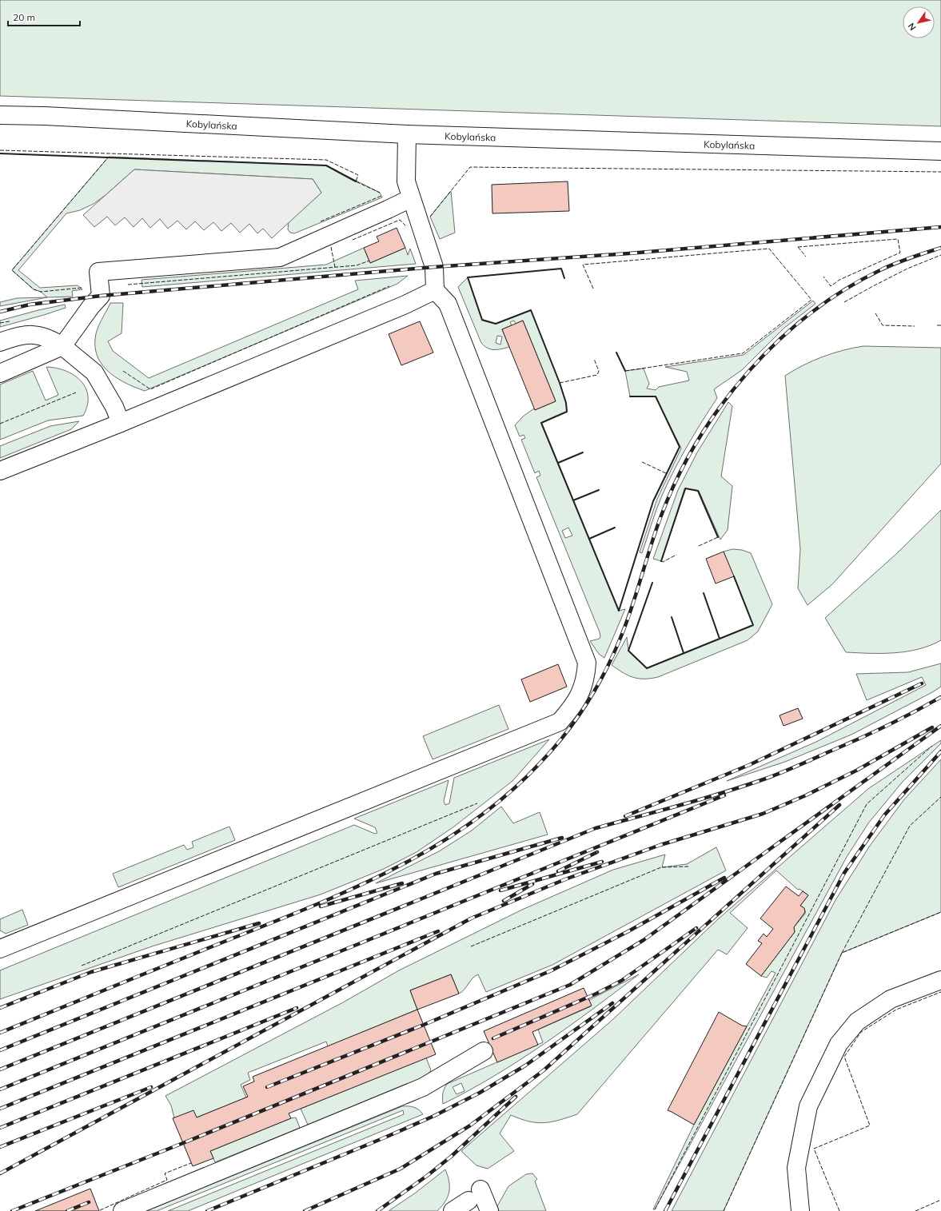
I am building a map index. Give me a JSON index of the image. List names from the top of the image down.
{
  "streets": {
    "street": ["Kobylańska"]
  },
  "scale_bar": "20 m",
  "north": "bottom left"
}
